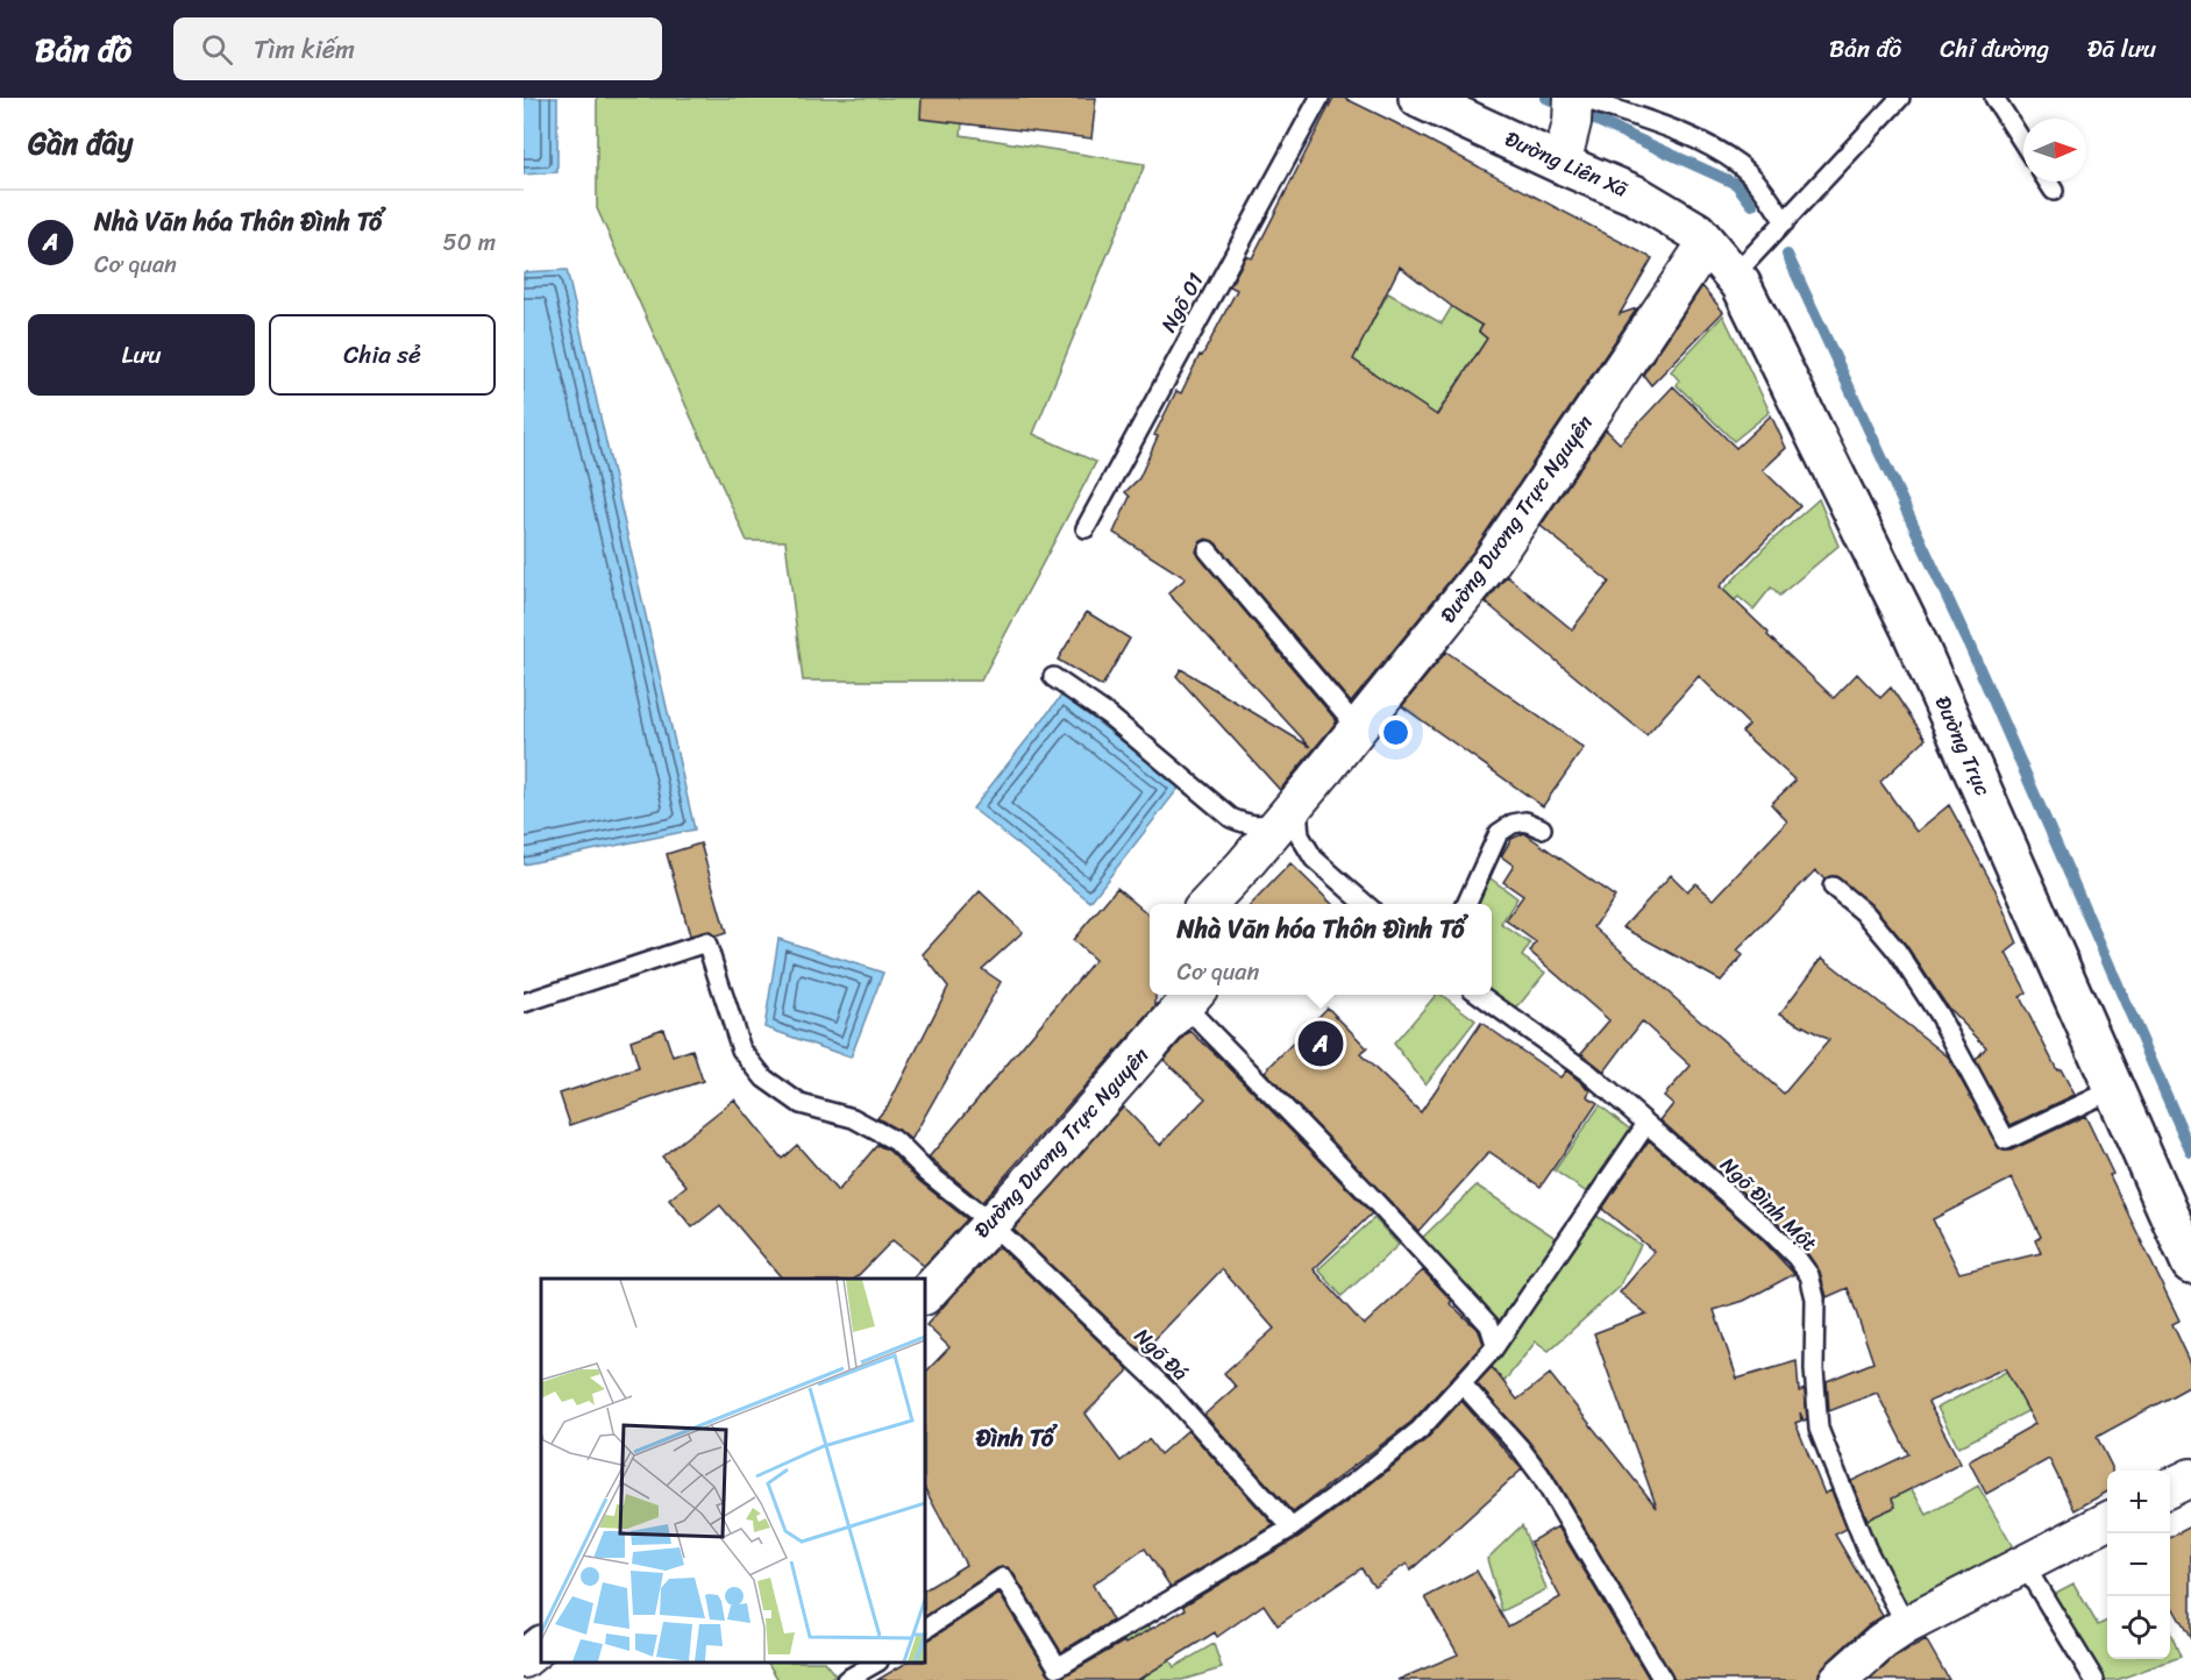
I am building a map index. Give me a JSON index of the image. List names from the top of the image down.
{
  "streets": {
    "street": ["Đường Liên Xã", "Đường Dương Trực Nguyên", "Đường Trục"],
    "lane": ["Ngõ 01", "Ngõ Đình Một", "Ngõ Đá"]
  },
  "crossings": [
    ["Đường Liên Xã", "Đường Dương Trực Nguyên"],
    ["Đường Liên Xã", "Đường Trục"],
    ["Đường Dương Trực Nguyên", "Đường Trục"],
    ["Đường Dương Trực Nguyên", "Ngõ Đá"]
  ],
  "districts": ["Đình Tổ"],
  "north": "right",
  "page": {
    "header": "Bản đồ",
    "search": "Tìm kiếm",
    "nav": ["Bản đồ", "Chỉ đường", "Đã lưu"],
    "heading": "Gần đây",
    "list": [
      {
        "mark": "A",
        "name": "Nhà Văn hóa Thôn Đình Tổ",
        "note": "Cơ quan",
        "value": "50 m"
      }
    ],
    "buttons": ["Lưu", "Chia sẻ"],
    "popup": ["Nhà Văn hóa Thôn Đình Tổ", "Cơ quan"],
    "pins": "A",
    "map_buttons": ["+", "−"]
  }
}
